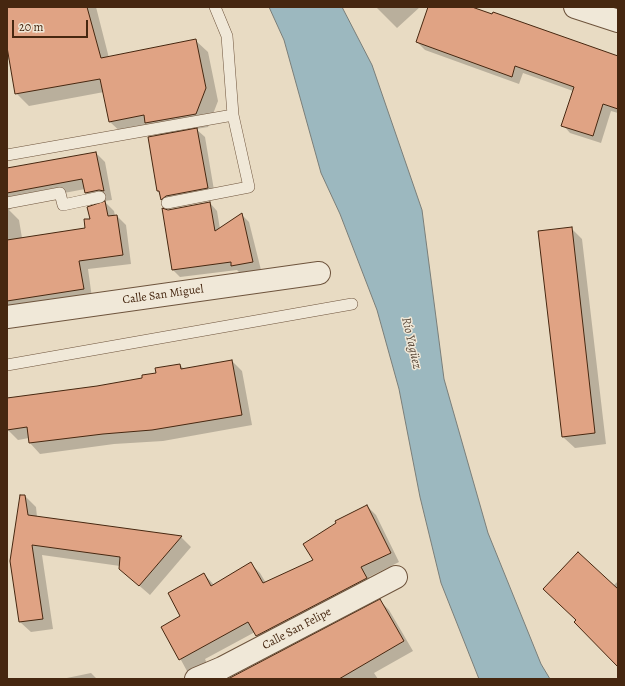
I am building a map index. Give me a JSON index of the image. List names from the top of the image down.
{
  "streets": {
    "street": ["Calle San Miguel", "Calle San Felipe"]
  },
  "water": ["Río Yagüez"],
  "scale_bar": "20 m"
}
